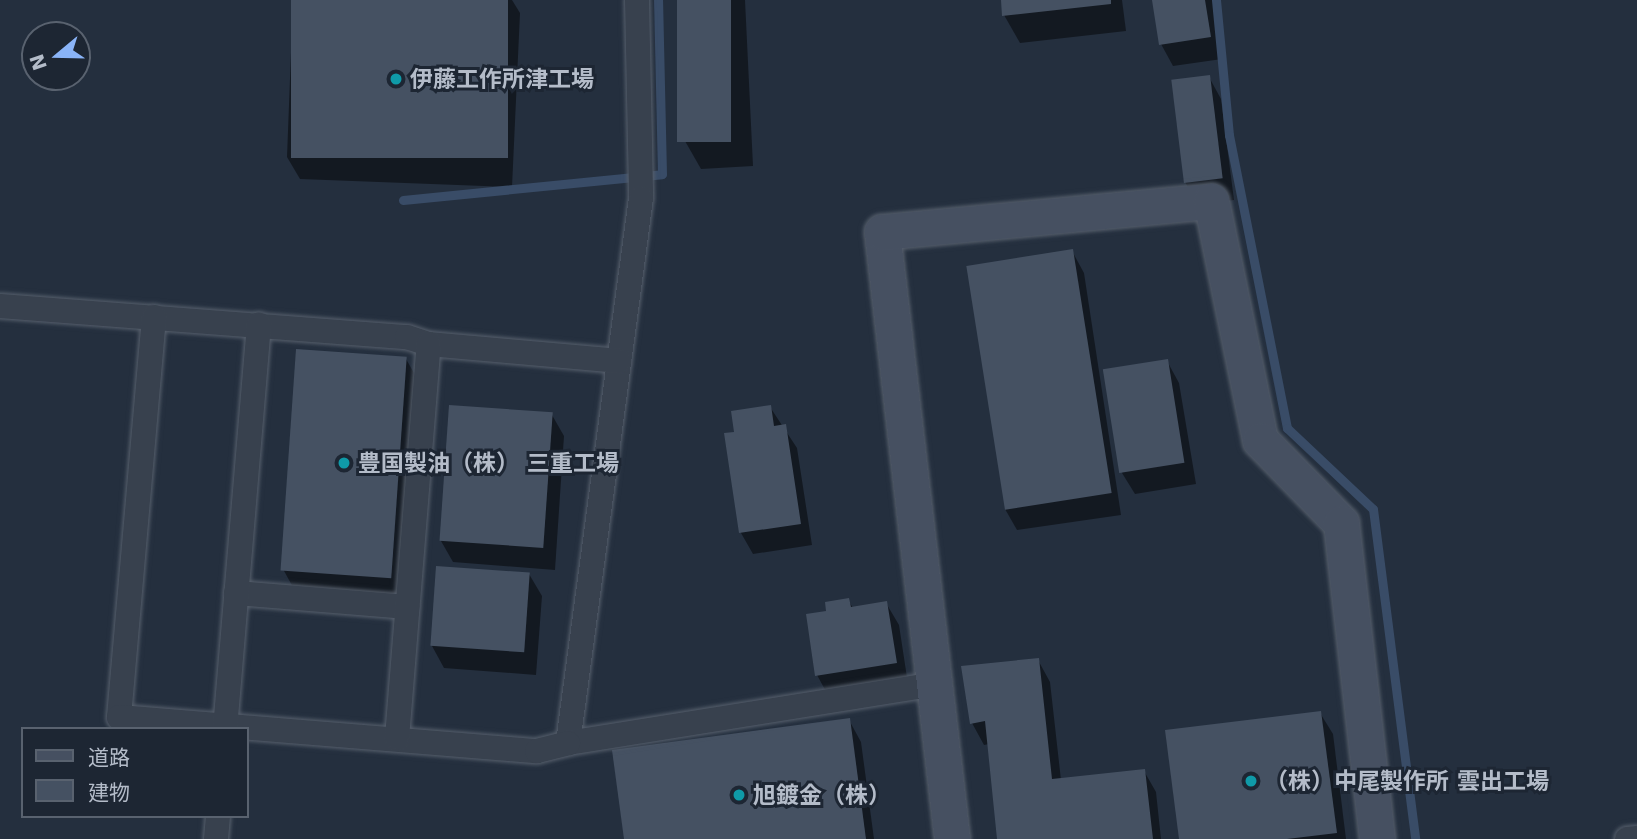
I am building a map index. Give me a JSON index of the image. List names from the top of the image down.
{
  "places": [
    "伊藤工作所津工場",
    "豊国製油（株） 三重工場",
    "（株）中尾製作所 雲出工場",
    "旭鍍金（株）"
  ],
  "legend": ["道路", "建物"],
  "north": "left"
}
